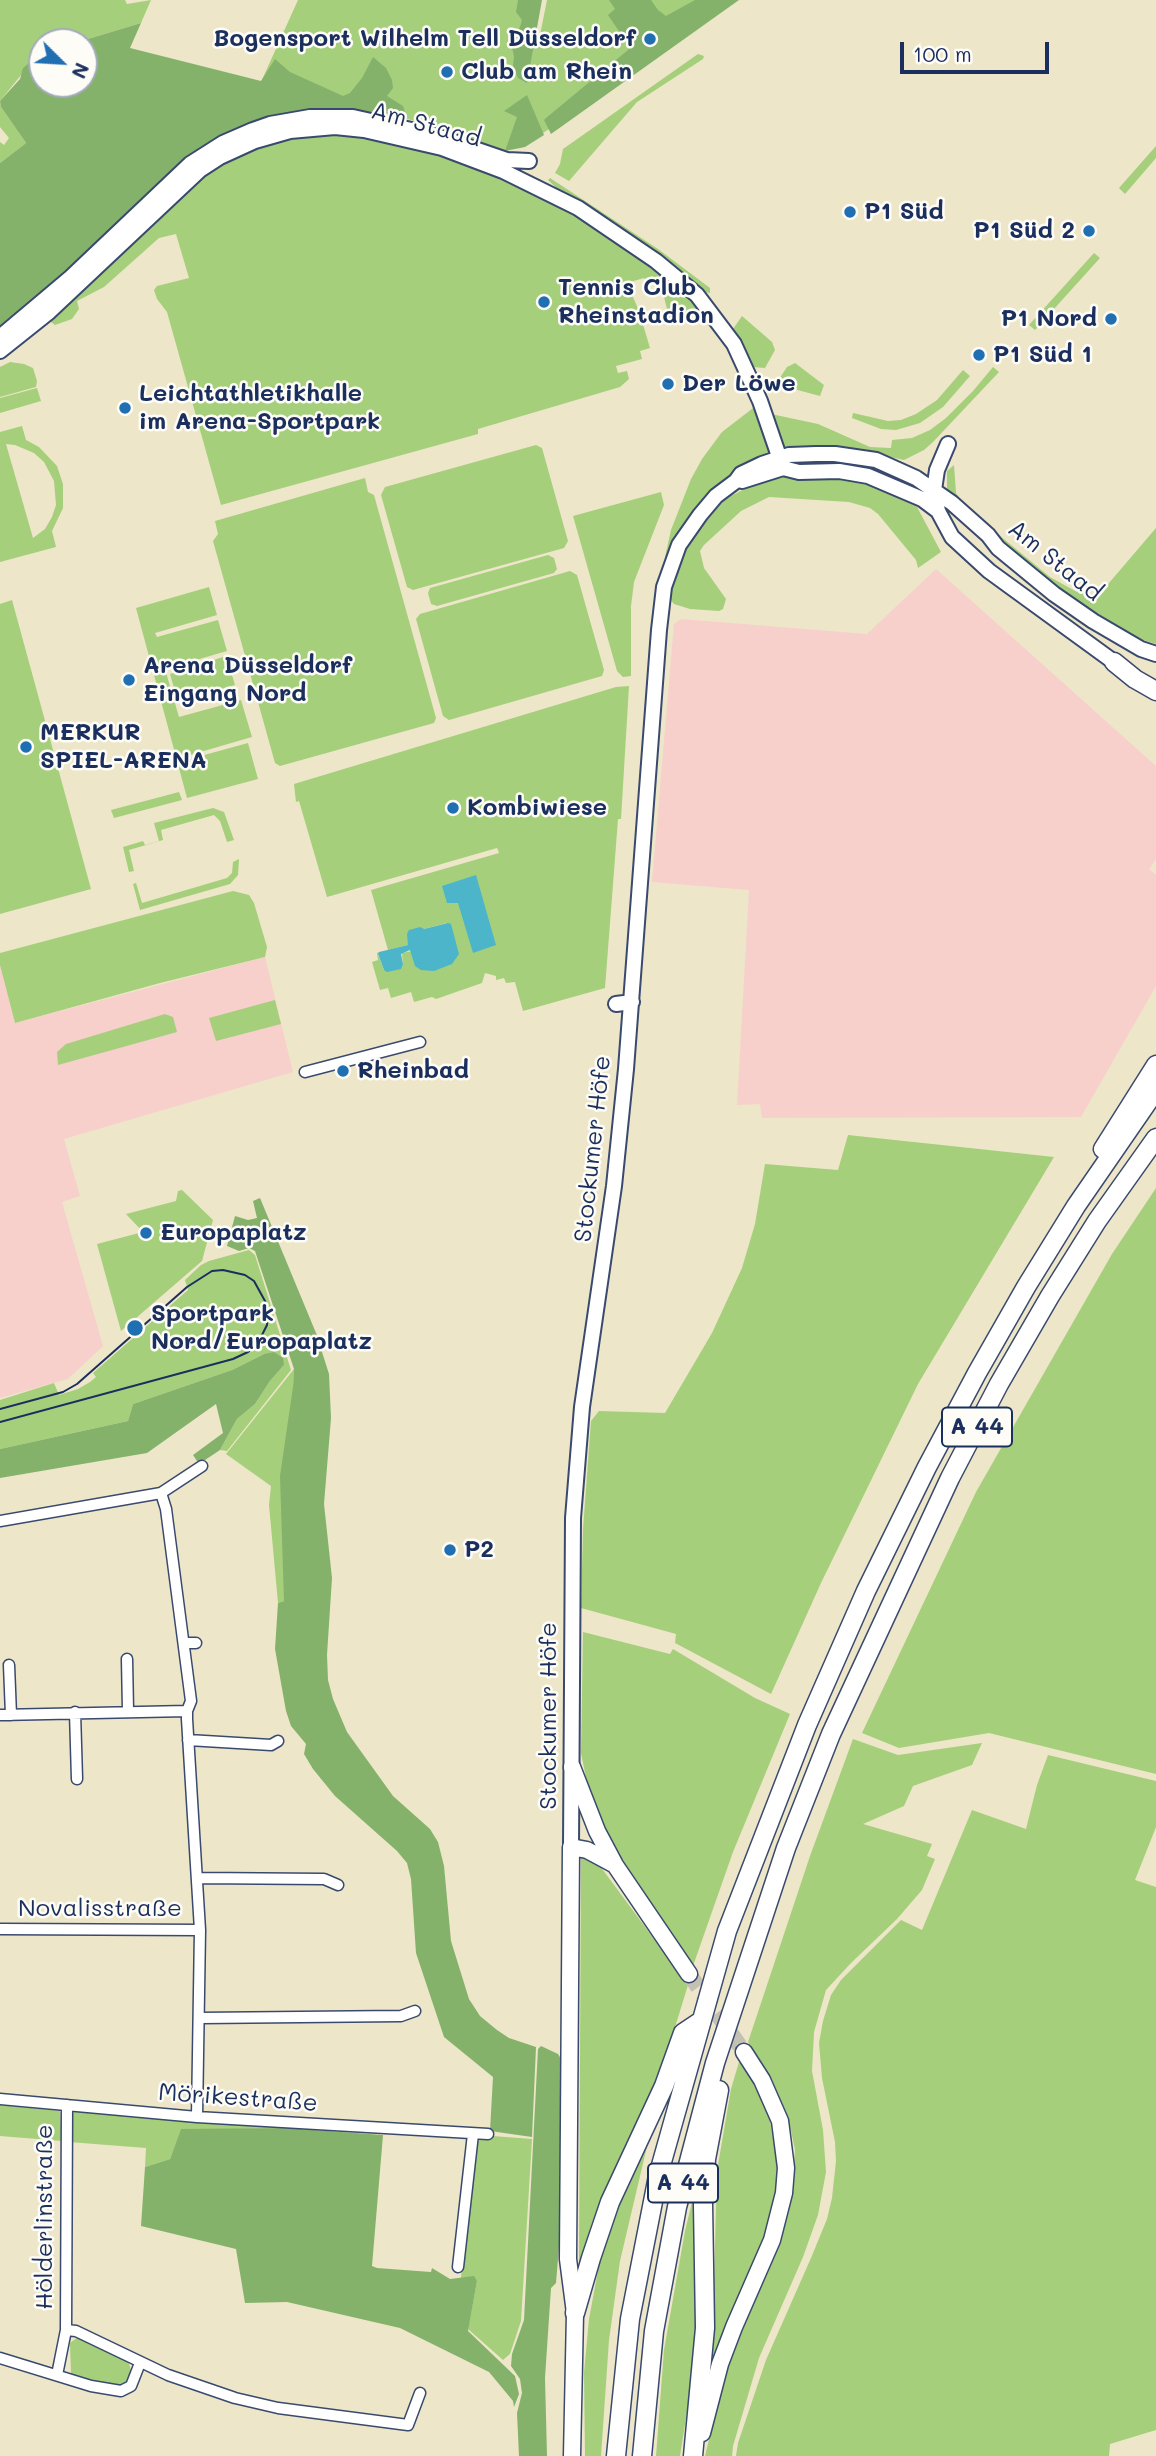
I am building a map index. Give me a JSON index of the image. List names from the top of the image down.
{
  "streets": {
    "highway": ["A 44"],
    "street": [
      "Am Staad",
      "Stockumer Höfe",
      "Novalisstraße",
      "Mörikestraße",
      "Hölderlinstraße"
    ]
  },
  "crossings": [
    ["Am Staad", "Stockumer Höfe"],
    ["Mörikestraße", "Hölderlinstraße"]
  ],
  "places": [
    "Bogensport Wilhelm Tell Düsseldorf",
    "Club am Rhein",
    "P1 Süd",
    "P1 Süd 2",
    "Tennis Club Rheinstadion",
    "P1 Nord",
    "P1 Süd 1",
    "Der Löwe",
    "Leichtathletikhalle im Arena-Sportpark",
    "Arena Düsseldorf Eingang Nord",
    "MERKUR SPIEL-ARENA",
    "Kombiwiese",
    "Rheinbad",
    "Europaplatz",
    "Sportpark Nord/Europaplatz",
    "P2"
  ],
  "scale_bar": "100 m",
  "north": "bottom right"
}
